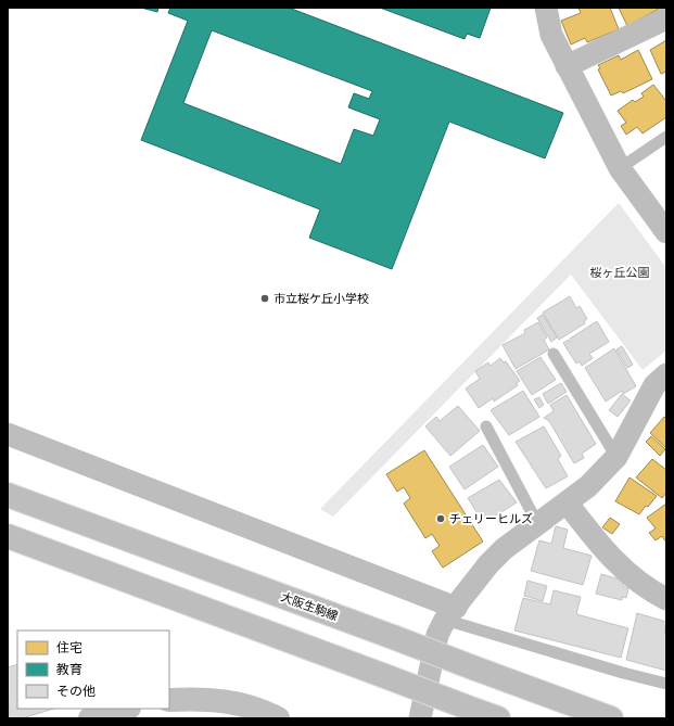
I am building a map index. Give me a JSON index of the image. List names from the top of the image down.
{
  "streets": {
    "main road": ["大阪生駒線"]
  },
  "parks": ["桜ヶ丘公園"],
  "places": ["市立桜ケ丘小学校", "チェリーヒルズ"],
  "legend": ["住宅", "教育", "その他"]
}
